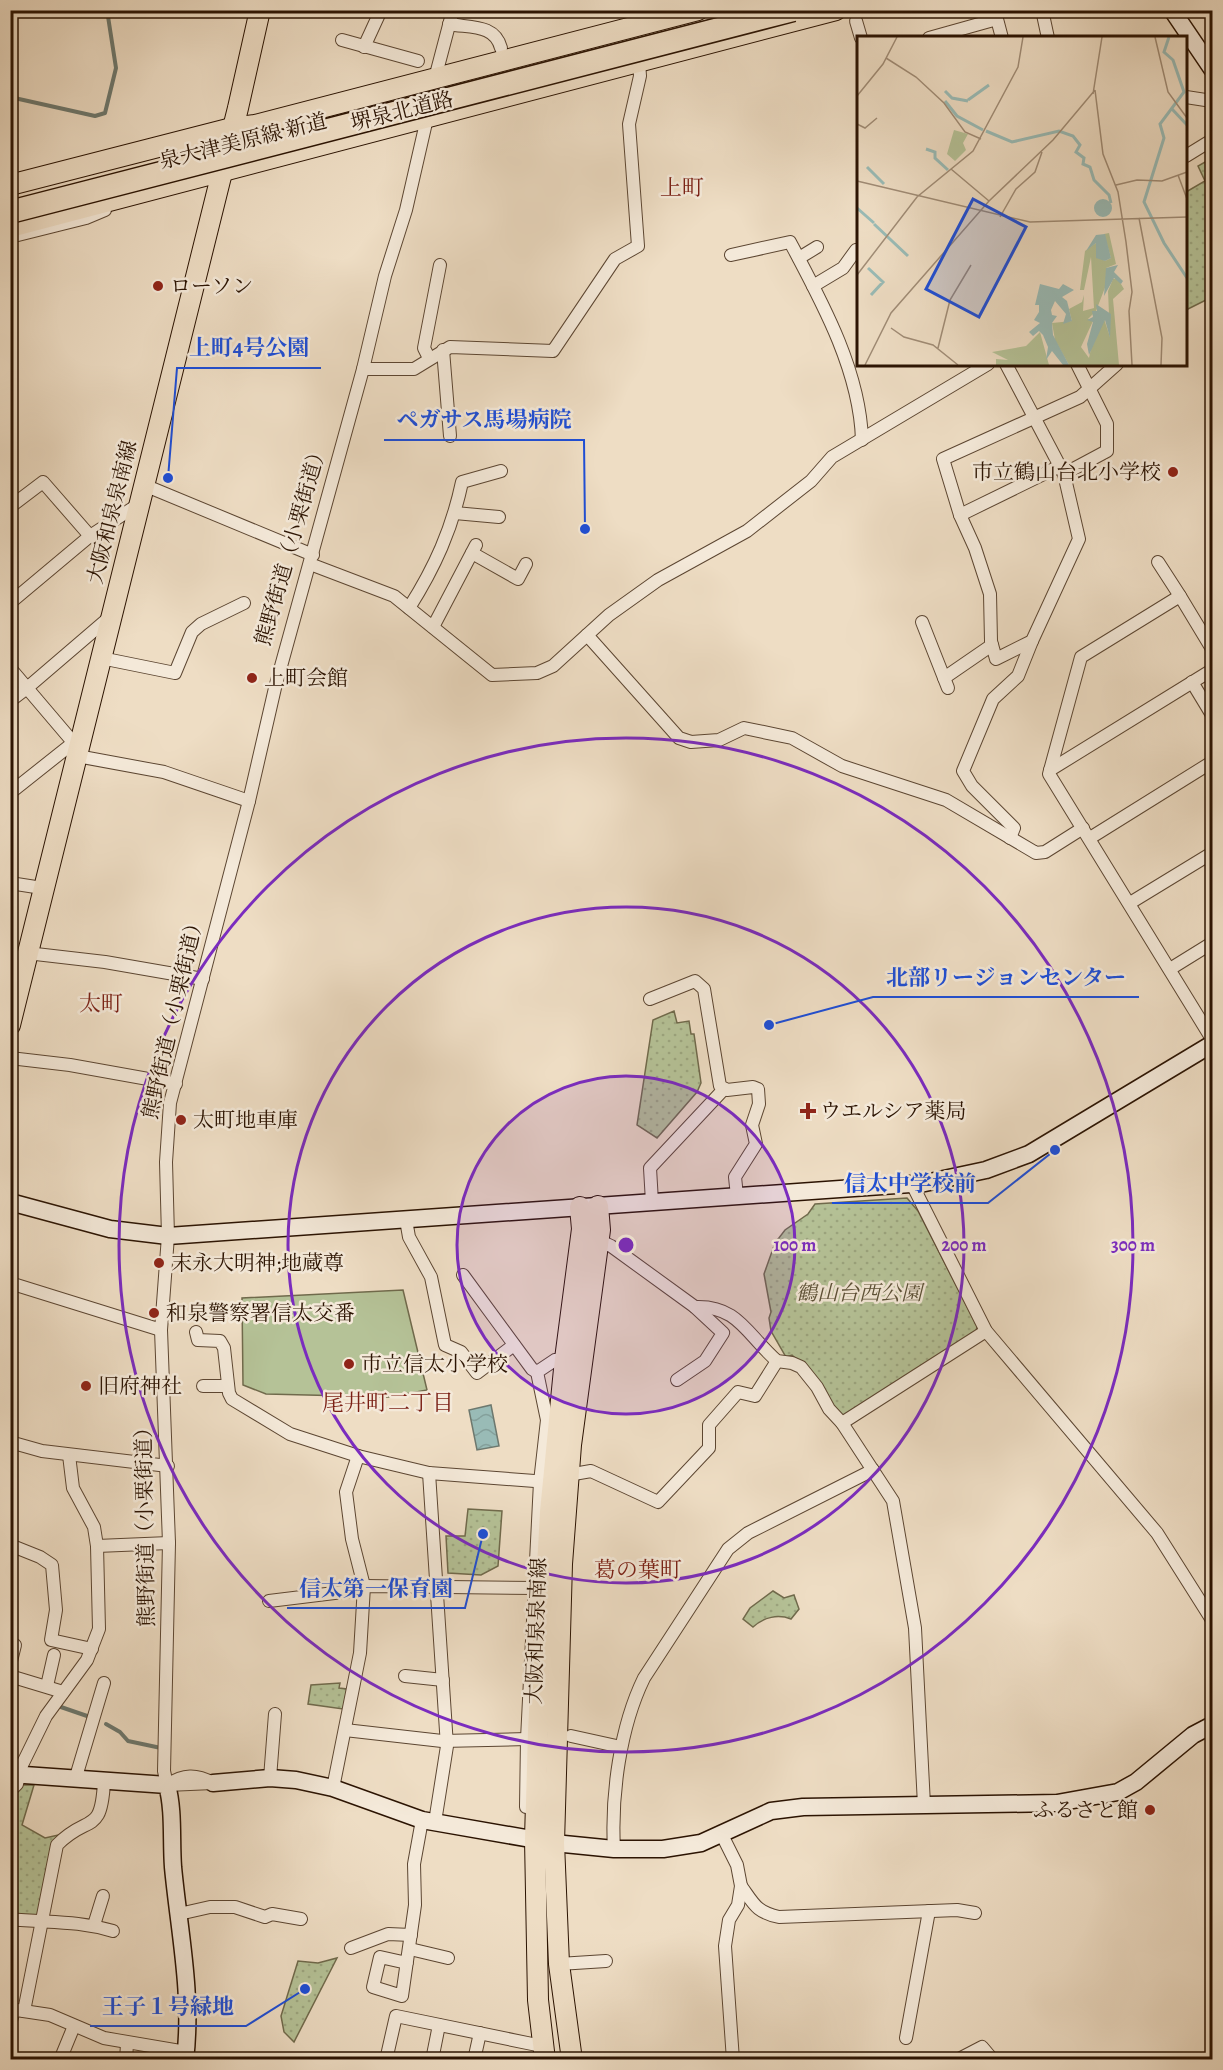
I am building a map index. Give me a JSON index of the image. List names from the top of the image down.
{
  "streets": {
    "highway": ["堺泉北道路"],
    "main road": ["泉大津美原線 新道", "大阪和泉泉南線"],
    "street": ["熊野街道（小栗街道）"]
  },
  "crossings": [
    ["泉大津美原線 新道", "大阪和泉泉南線"],
    ["泉大津美原線 新道", "熊野街道（小栗街道）"]
  ],
  "districts": [
    "上町",
    "太町",
    "尾井町二丁目",
    "葛の葉町"
  ],
  "parks": ["鶴山台西公園"],
  "places": {
    "other": [
      "ローソン",
      "市立鶴山台北小学校",
      "上町4号公園",
      "ペガサス馬場病院",
      "上町会館",
      "北部リージョンセンター",
      "太町地車庫",
      "信太中学校前",
      "末永大明神;地蔵尊",
      "和泉警察署信太交番",
      "市立信太小学校",
      "旧府神社",
      "信太第一保育園",
      "ふるさと館",
      "王子１号緑地"
    ],
    "health": ["ウエルシア薬局"]
  },
  "rings": ["100 m", "200 m", "300 m"]
}
